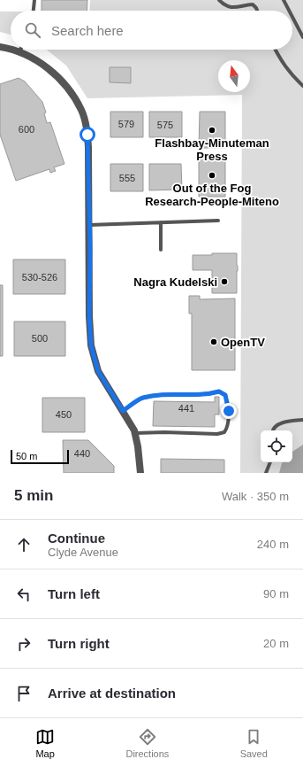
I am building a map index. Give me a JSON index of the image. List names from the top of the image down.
{
  "places": [
    "Flashbay-Minuteman Press",
    "Out of the Fog Research-People-Miteno",
    "Nagra Kudelski",
    "OpenTV"
  ],
  "house_numbers": [
    "579",
    "575",
    "600",
    "555",
    "530-526",
    "500",
    "441",
    "450",
    "440"
  ],
  "scale_bar": "50 m",
  "north": "top",
  "page": {
    "search": "Search here",
    "scale": "50 m",
    "heading": ["5 min", "Walk · 350 m"],
    "list": [
      ["Continue", "Clyde Avenue", "240 m"],
      ["Turn left", "90 m"],
      ["Turn right", "20 m"],
      "Arrive at destination"
    ],
    "nav": ["Map", "Directions", "Saved"]
  }
}
